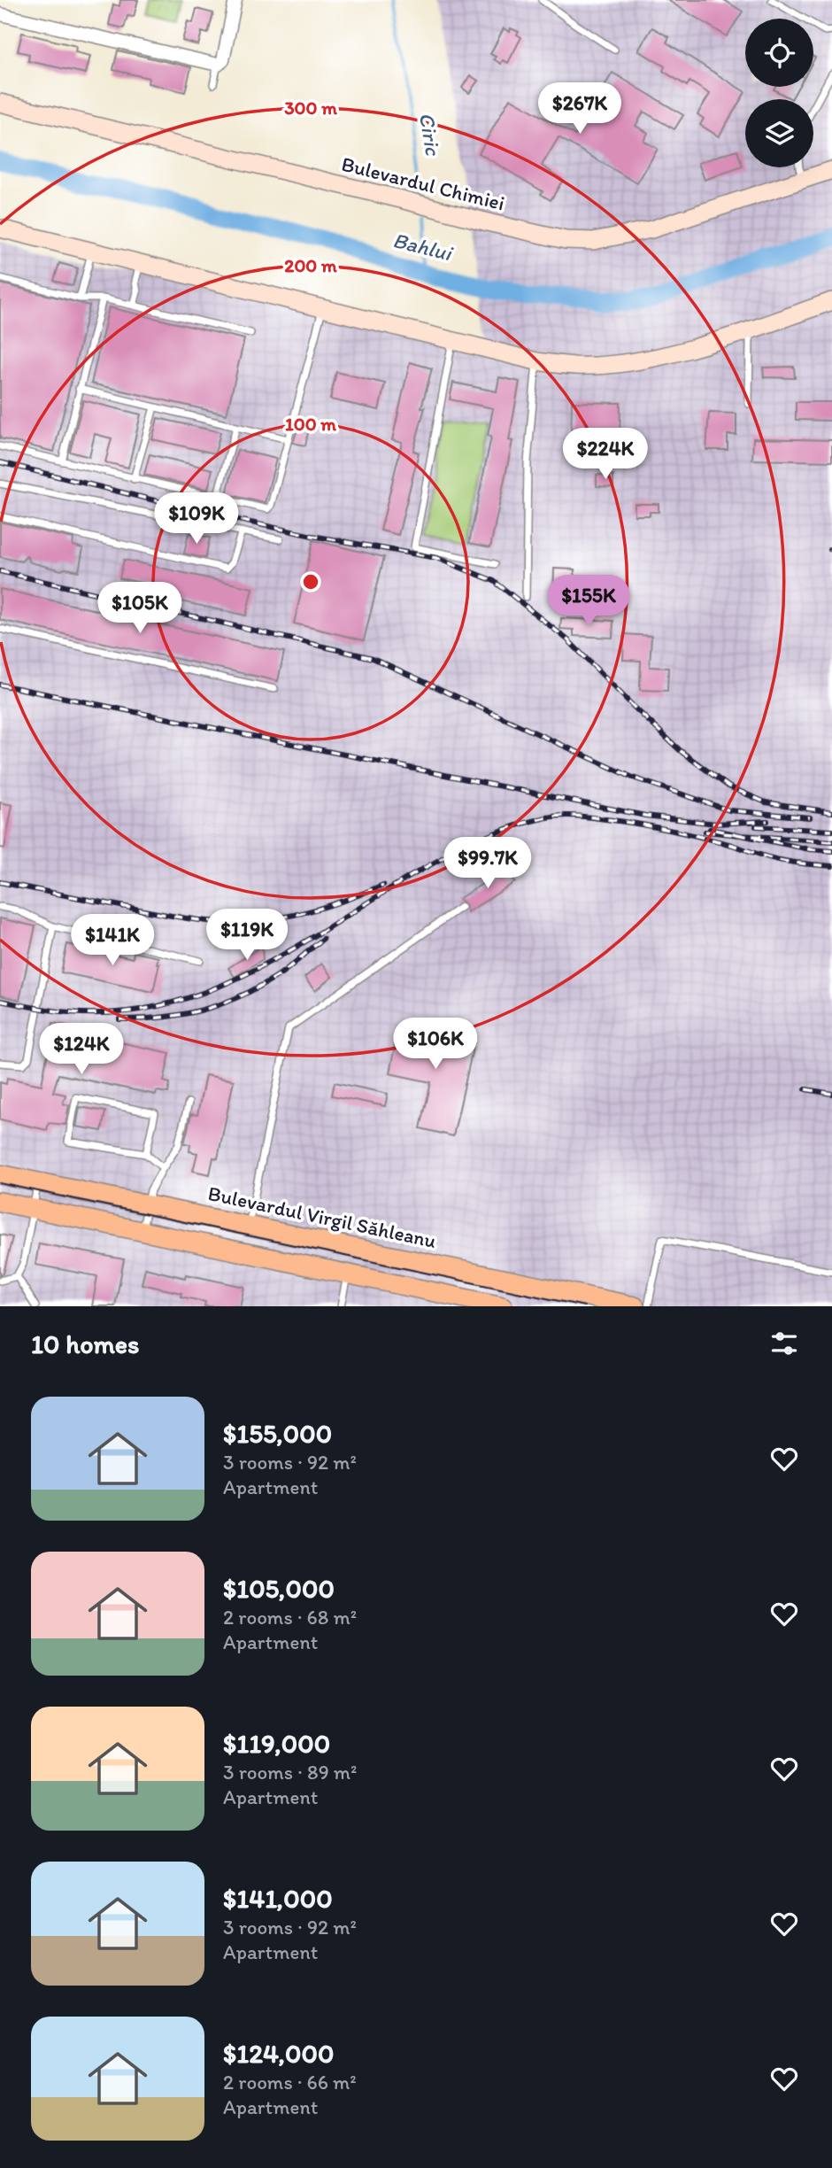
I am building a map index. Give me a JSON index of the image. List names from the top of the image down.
{
  "streets": {
    "main road": ["Bulevardul Virgil Săhleanu"],
    "street": ["Bulevardul Chimiei"]
  },
  "water": ["Ciric", "Bahlui"],
  "page": {
    "price": [
      "$267K",
      "$224K",
      "$109K",
      "$155K",
      "$105K",
      "$99.7K",
      "$119K",
      "$141K",
      "$106K",
      "$124K"
    ],
    "heading": "10 homes",
    "list": [
      {
        "name": "$155,000",
        "note": "3 rooms · 92 m² · Apartment"
      },
      {
        "name": "$105,000",
        "note": "2 rooms · 68 m² · Apartment"
      },
      {
        "name": "$119,000",
        "note": "3 rooms · 89 m² · Apartment"
      },
      {
        "name": "$141,000",
        "note": "3 rooms · 92 m² · Apartment"
      },
      {
        "name": "$124,000",
        "note": "2 rooms · 66 m² · Apartment"
      }
    ]
  },
  "rings": ["300 m", "200 m", "100 m"]
}
